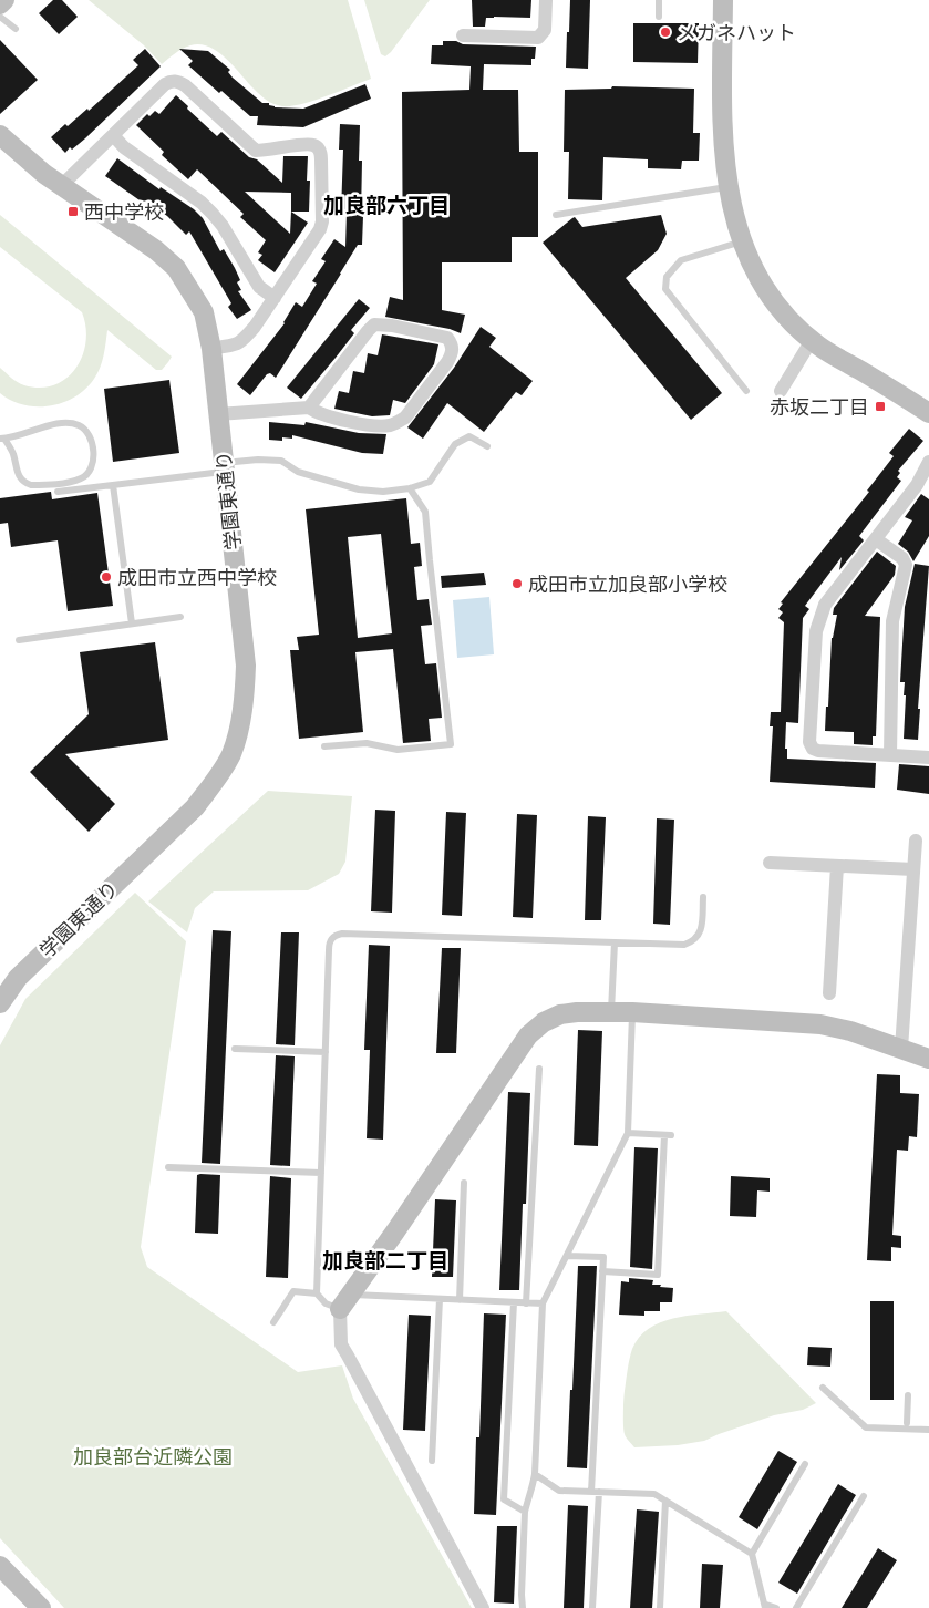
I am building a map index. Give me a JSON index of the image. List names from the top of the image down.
{
  "streets": {
    "street": ["学園東通り"]
  },
  "districts": ["加良部六丁目", "加良部二丁目"],
  "parks": ["加良部台近隣公園"],
  "places": {
    "other": ["メガネハット", "成田市立西中学校", "成田市立加良部小学校"],
    "transit": ["西中学校", "赤坂二丁目"]
  }
}
